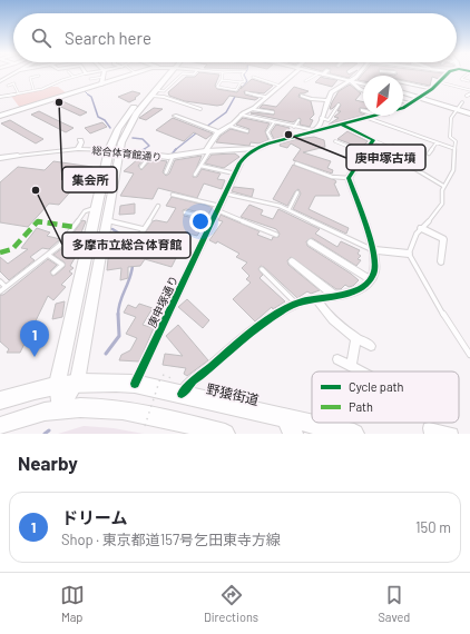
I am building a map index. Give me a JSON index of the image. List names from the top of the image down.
{
  "streets": {
    "main road": ["野猿街道"],
    "street": ["総合体育館通り", "庚申塚通り"]
  },
  "crossings": [
    ["総合体育館通り", "庚申塚通り"],
    ["庚申塚通り", "野猿街道"]
  ],
  "places": ["集会所", "庚申塚古墳", "多摩市立総合体育館"],
  "legend": ["Cycle path", "Path"],
  "north": "bottom left",
  "page": {
    "search": "Search here",
    "pins": "1",
    "heading": "Nearby",
    "list": [
      {
        "mark": "1",
        "name": "ドリーム",
        "note": "Shop · 東京都道157号乞田東寺方線",
        "value": "150 m"
      }
    ],
    "nav": ["Map", "Directions", "Saved"]
  }
}
